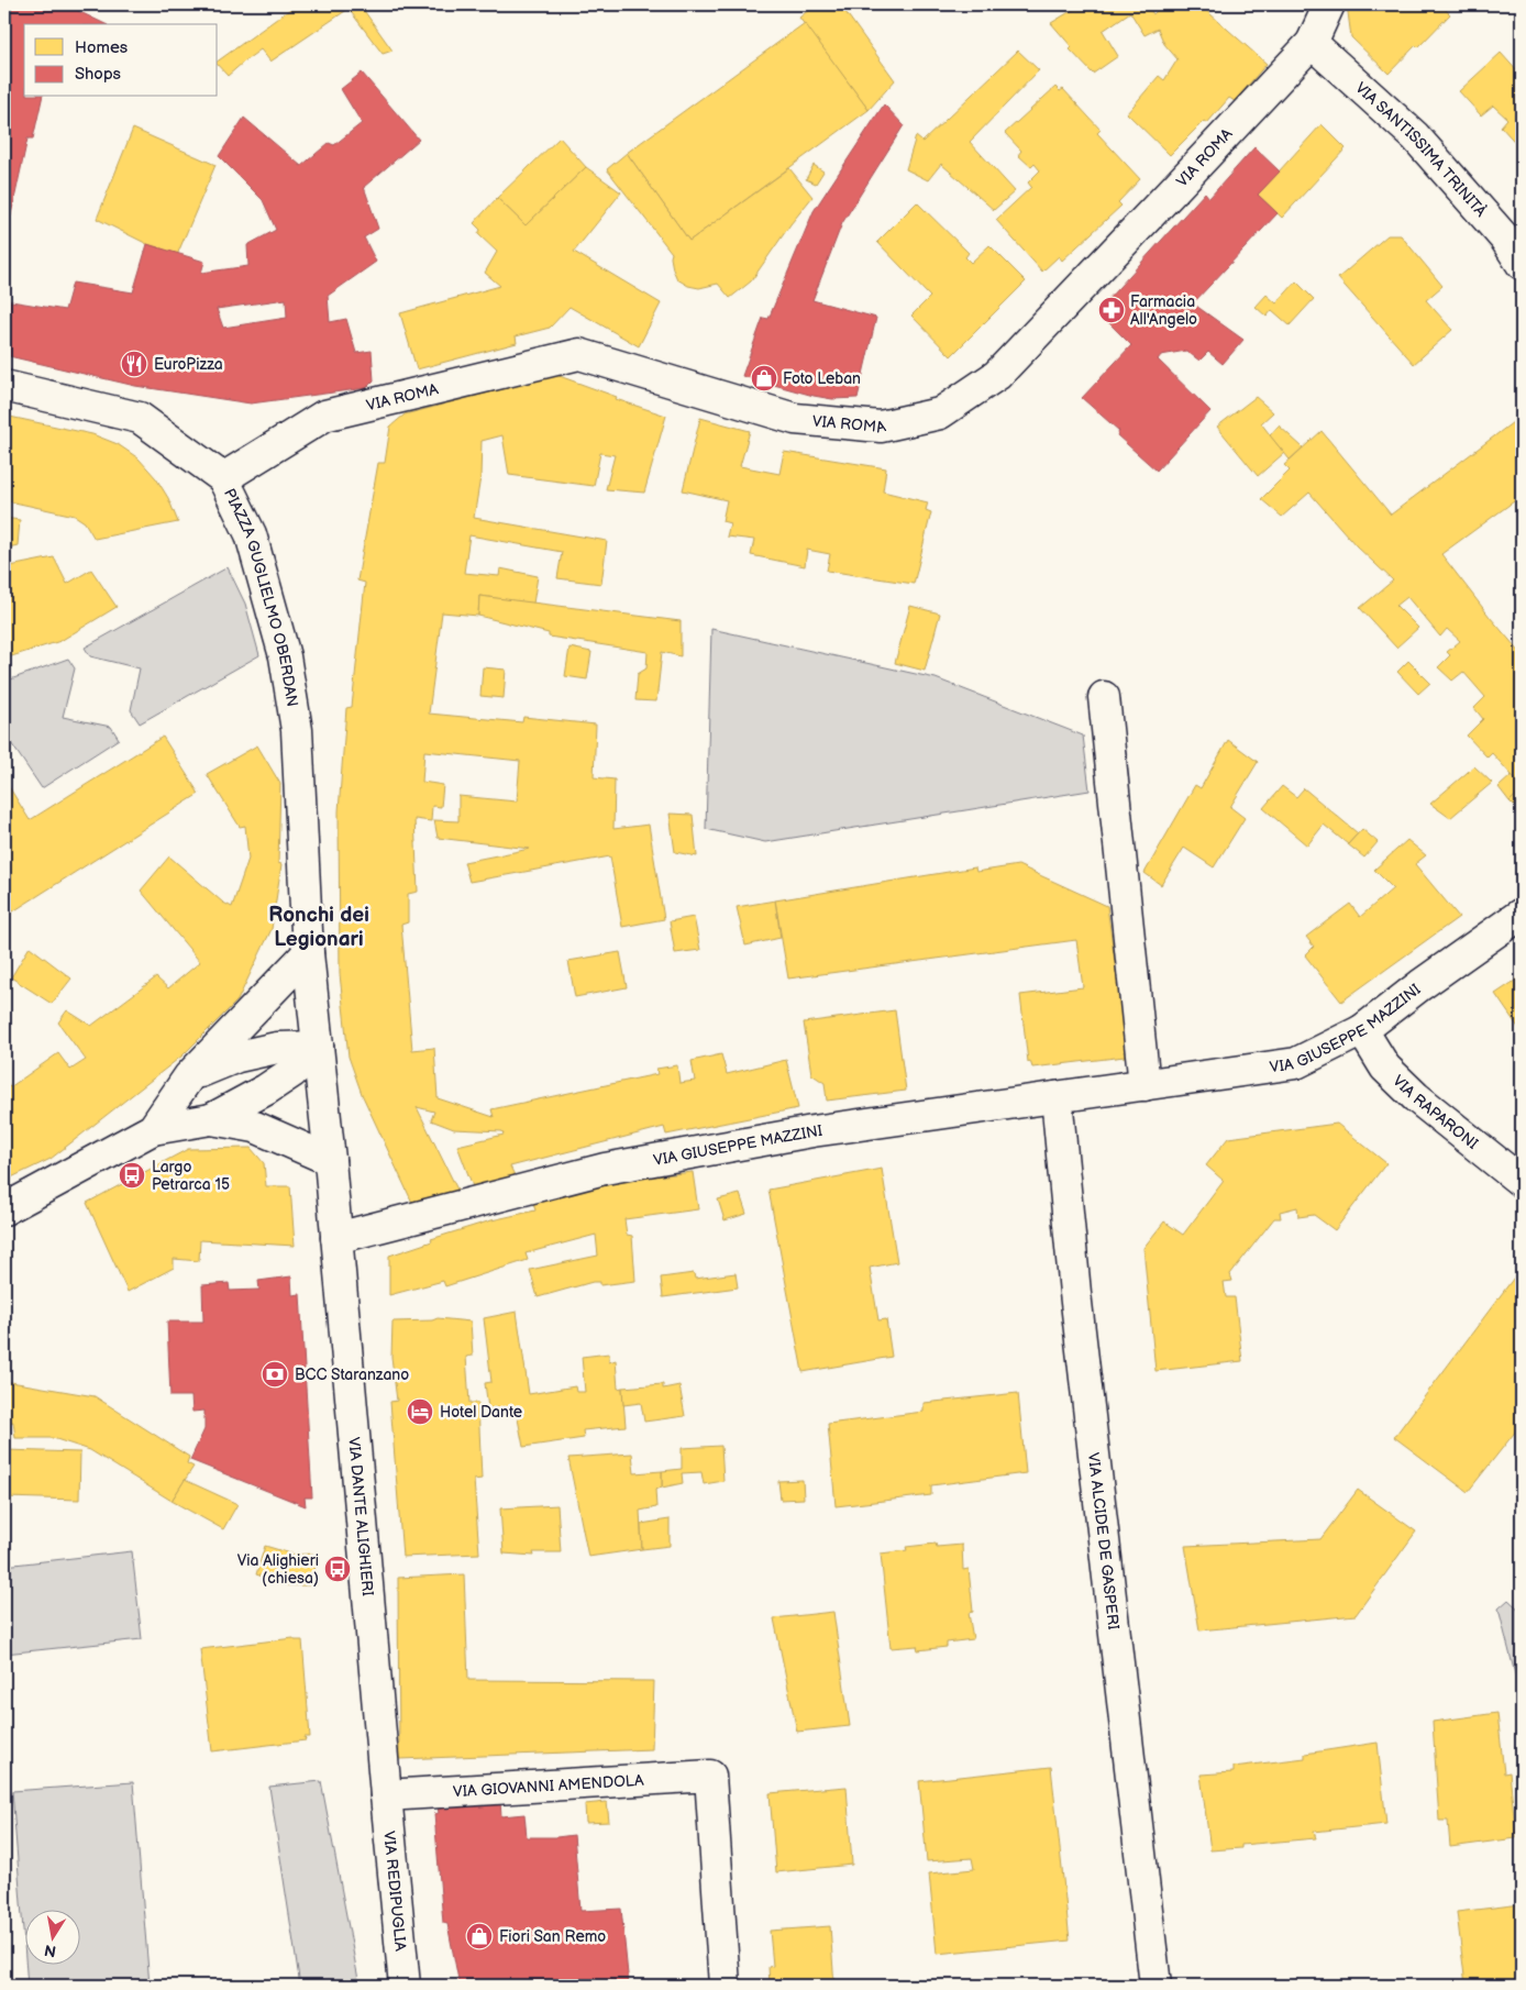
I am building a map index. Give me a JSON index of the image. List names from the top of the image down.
{
  "streets": {
    "street": [
      "VIA SANTISSIMA TRINITÀ",
      "VIA ROMA",
      "PIAZZA GUGLIELMO OBERDAN",
      "VIA GIUSEPPE MAZZINI",
      "VIA RAPARONI",
      "VIA DANTE ALIGHIERI",
      "VIA ALCIDE DE GASPERI",
      "VIA GIOVANNI AMENDOLA",
      "VIA REDIPUGLIA"
    ]
  },
  "crossings": [
    ["VIA SANTISSIMA TRINITÀ", "VIA ROMA"],
    ["VIA ROMA", "PIAZZA GUGLIELMO OBERDAN"],
    ["PIAZZA GUGLIELMO OBERDAN", "VIA DANTE ALIGHIERI"],
    ["VIA GIUSEPPE MAZZINI", "VIA RAPARONI"],
    ["VIA GIUSEPPE MAZZINI", "VIA DANTE ALIGHIERI"],
    ["VIA GIUSEPPE MAZZINI", "VIA ALCIDE DE GASPERI"],
    ["VIA DANTE ALIGHIERI", "VIA GIOVANNI AMENDOLA"],
    ["VIA DANTE ALIGHIERI", "VIA REDIPUGLIA"],
    ["VIA GIOVANNI AMENDOLA", "VIA REDIPUGLIA"]
  ],
  "districts": ["Ronchi dei Legionari"],
  "places": {
    "pharmacy": ["Farmacia All'Angelo"],
    "restaurant": ["EuroPizza"],
    "shop": ["Foto Leban", "Fiori San Remo"],
    "bus stop": ["Largo Petrarca 15", "Via Alighieri (chiesa)"],
    "bank": ["BCC Staranzano"],
    "hotel": ["Hotel Dante"]
  },
  "legend": ["Homes", "Shops"],
  "north": "bottom"
}
